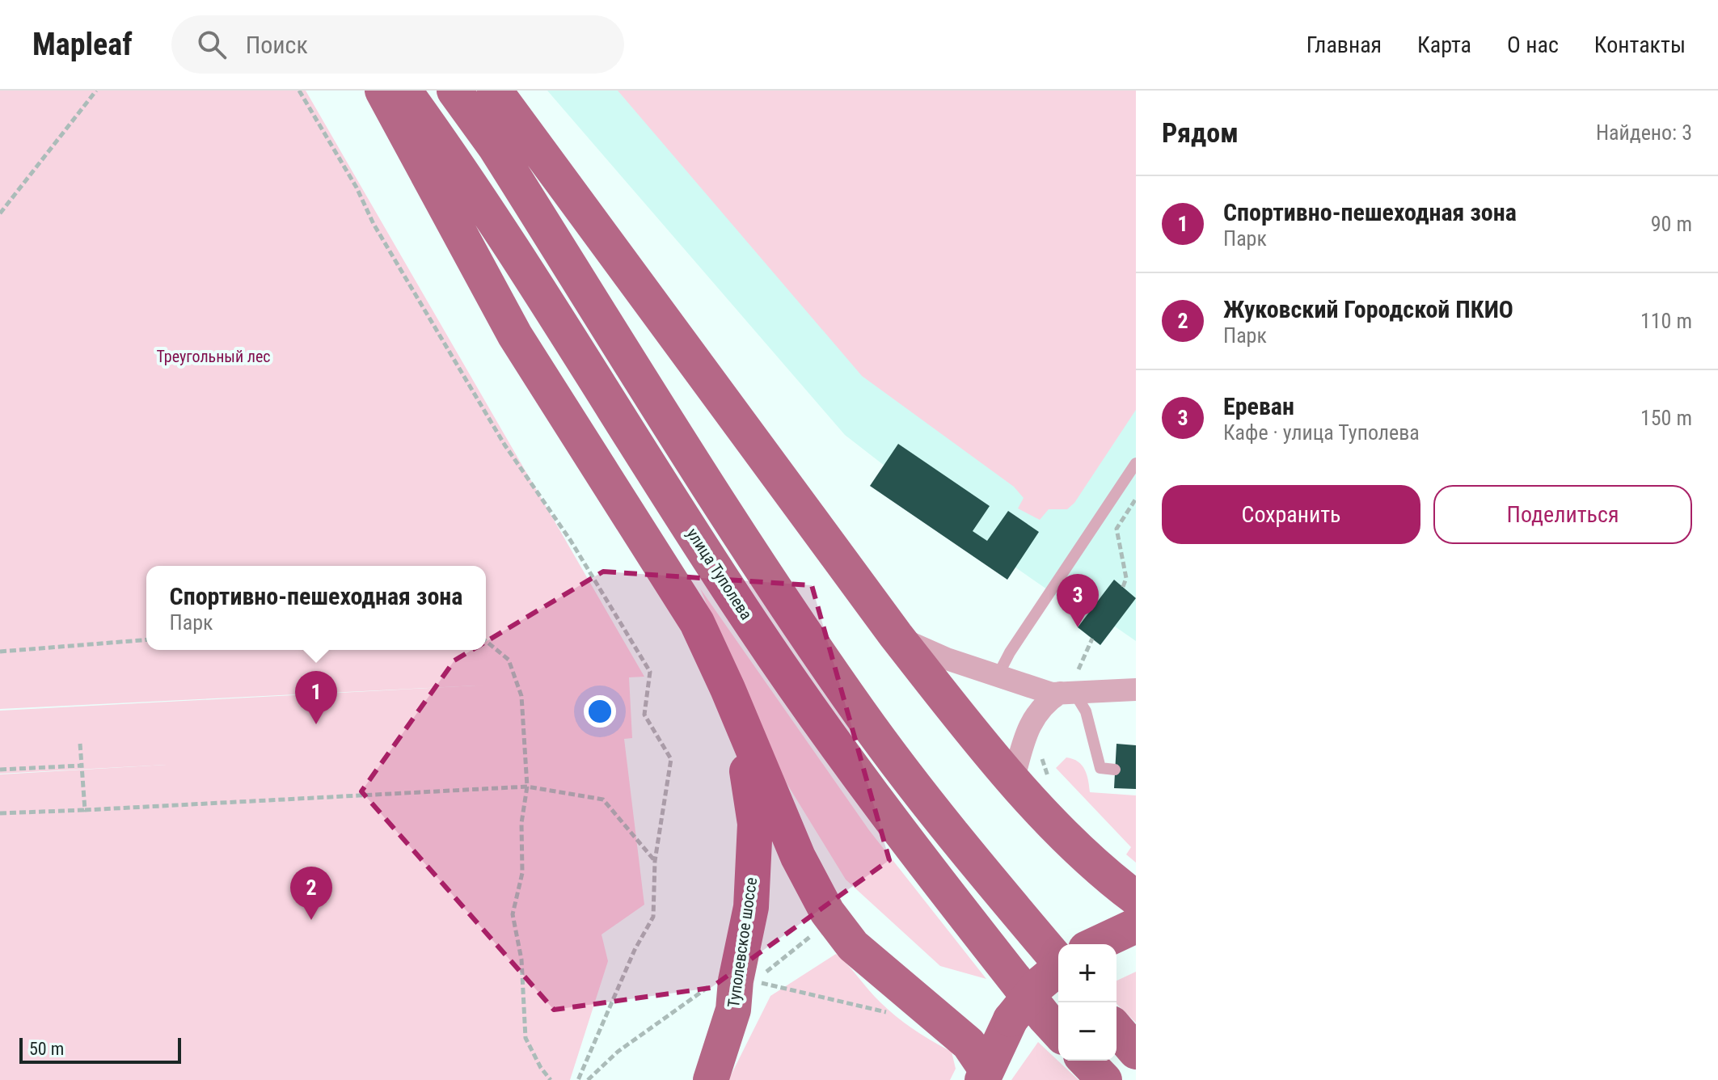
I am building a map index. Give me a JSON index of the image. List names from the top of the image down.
{
  "streets": {
    "main road": ["улица Туполева", "Туполевское шоссе"]
  },
  "parks": ["Треугольный лес"],
  "scale_bar": "50 m",
  "page": {
    "header": "Mapleaf",
    "search": "Поиск",
    "nav": [
      "Главная",
      "Карта",
      "О нас",
      "Контакты"
    ],
    "heading": ["Рядом", "Найдено: 3"],
    "list": [
      {
        "mark": "1",
        "name": "Спортивно-пешеходная зона",
        "note": "Парк",
        "value": "90 m"
      },
      {
        "mark": "2",
        "name": "Жуковский Городской ПКИО",
        "note": "Парк",
        "value": "110 m"
      },
      {
        "mark": "3",
        "name": "Ереван",
        "note": "Кафе · улица Туполева",
        "value": "150 m"
      }
    ],
    "buttons": ["Сохранить", "Поделиться"],
    "popup": ["Спортивно-пешеходная зона", "Парк"],
    "pins": ["3", "1", "2"],
    "map_buttons": ["+", "−"],
    "scale": "50 m"
  }
}
